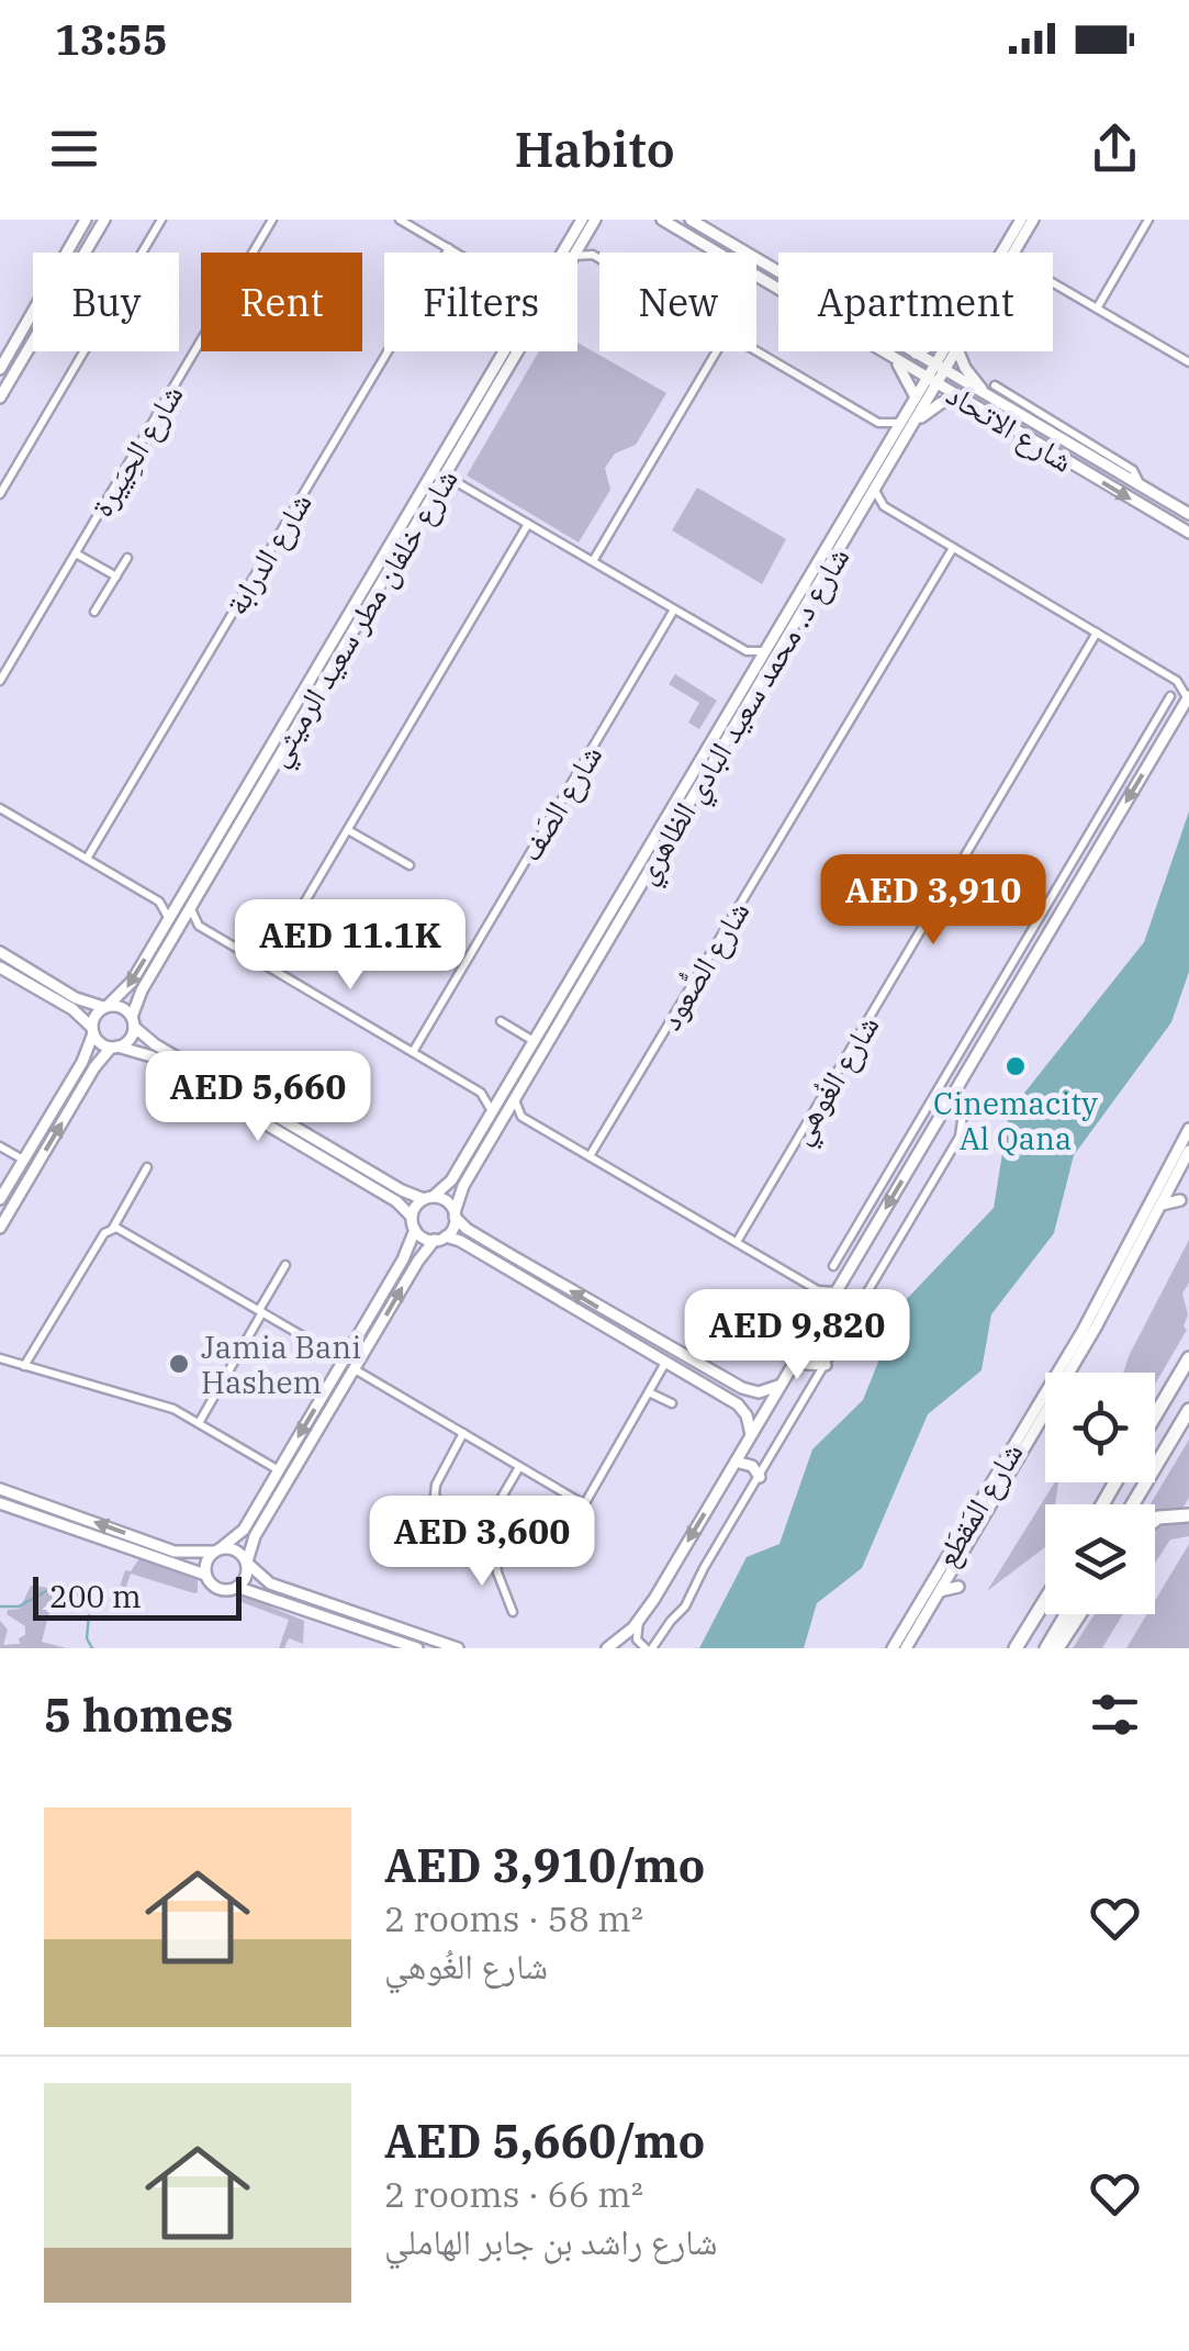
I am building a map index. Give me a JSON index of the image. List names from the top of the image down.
{
  "streets": {
    "street": [
      "شارع الاتحاد",
      "شارع الحِيَيرة",
      "شارع الدرابة",
      "شارع خلفان مطر سعيد الرميثي",
      "شارع د. محمد سعيد البادي الظاهري",
      "شارع الصَف",
      "شارع الصُّعود",
      "شارع الغُوهي",
      "شارع المَقطَع"
    ]
  },
  "crossings": [
    ["شارع الاتحاد", "شارع د. محمد سعيد البادي الظاهري"]
  ],
  "places": ["Cinemacity Al Qana", "Jamia Bani Hashem"],
  "scale_bar": "200 m",
  "page": {
    "status": "13:55",
    "header": "Habito",
    "chip": [
      "Buy",
      "Rent",
      "Filters",
      "New",
      "Apartment"
    ],
    "price": [
      "AED 3,910",
      "AED 11.1K",
      "AED 5,660",
      "AED 9,820",
      "AED 3,600"
    ],
    "scale": "200 m",
    "heading": "5 homes",
    "list": [
      {
        "name": "AED 3,910/mo",
        "note": "2 rooms · 58 m² · شارع الغُوهي"
      },
      {
        "name": "AED 5,660/mo",
        "note": "2 rooms · 66 m² · شارع راشد بن جابر الهاملي"
      }
    ]
  }
}
